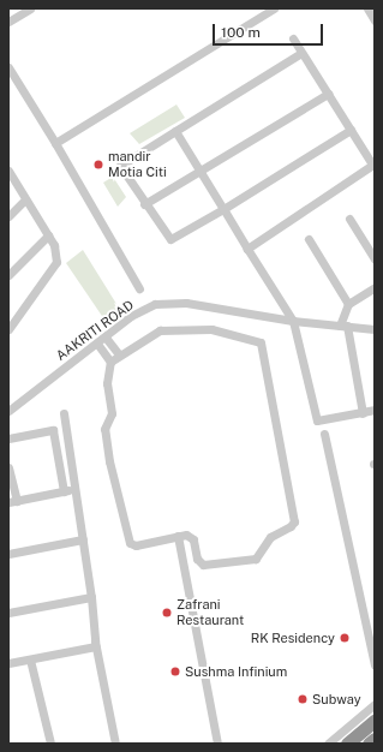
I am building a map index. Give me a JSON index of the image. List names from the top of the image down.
{
  "streets": {
    "street": ["AAKRITI ROAD"]
  },
  "places": [
    "mandir Motia Citi",
    "Zafrani Restaurant",
    "RK Residency",
    "Sushma Infinium",
    "Subway"
  ],
  "scale_bar": "100 m"
}
